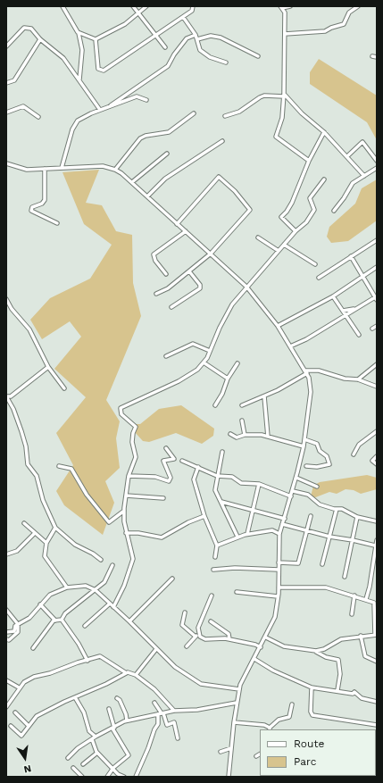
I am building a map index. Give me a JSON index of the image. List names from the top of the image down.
{
  "legend": ["Route", "Parc"],
  "north": "bottom"
}
